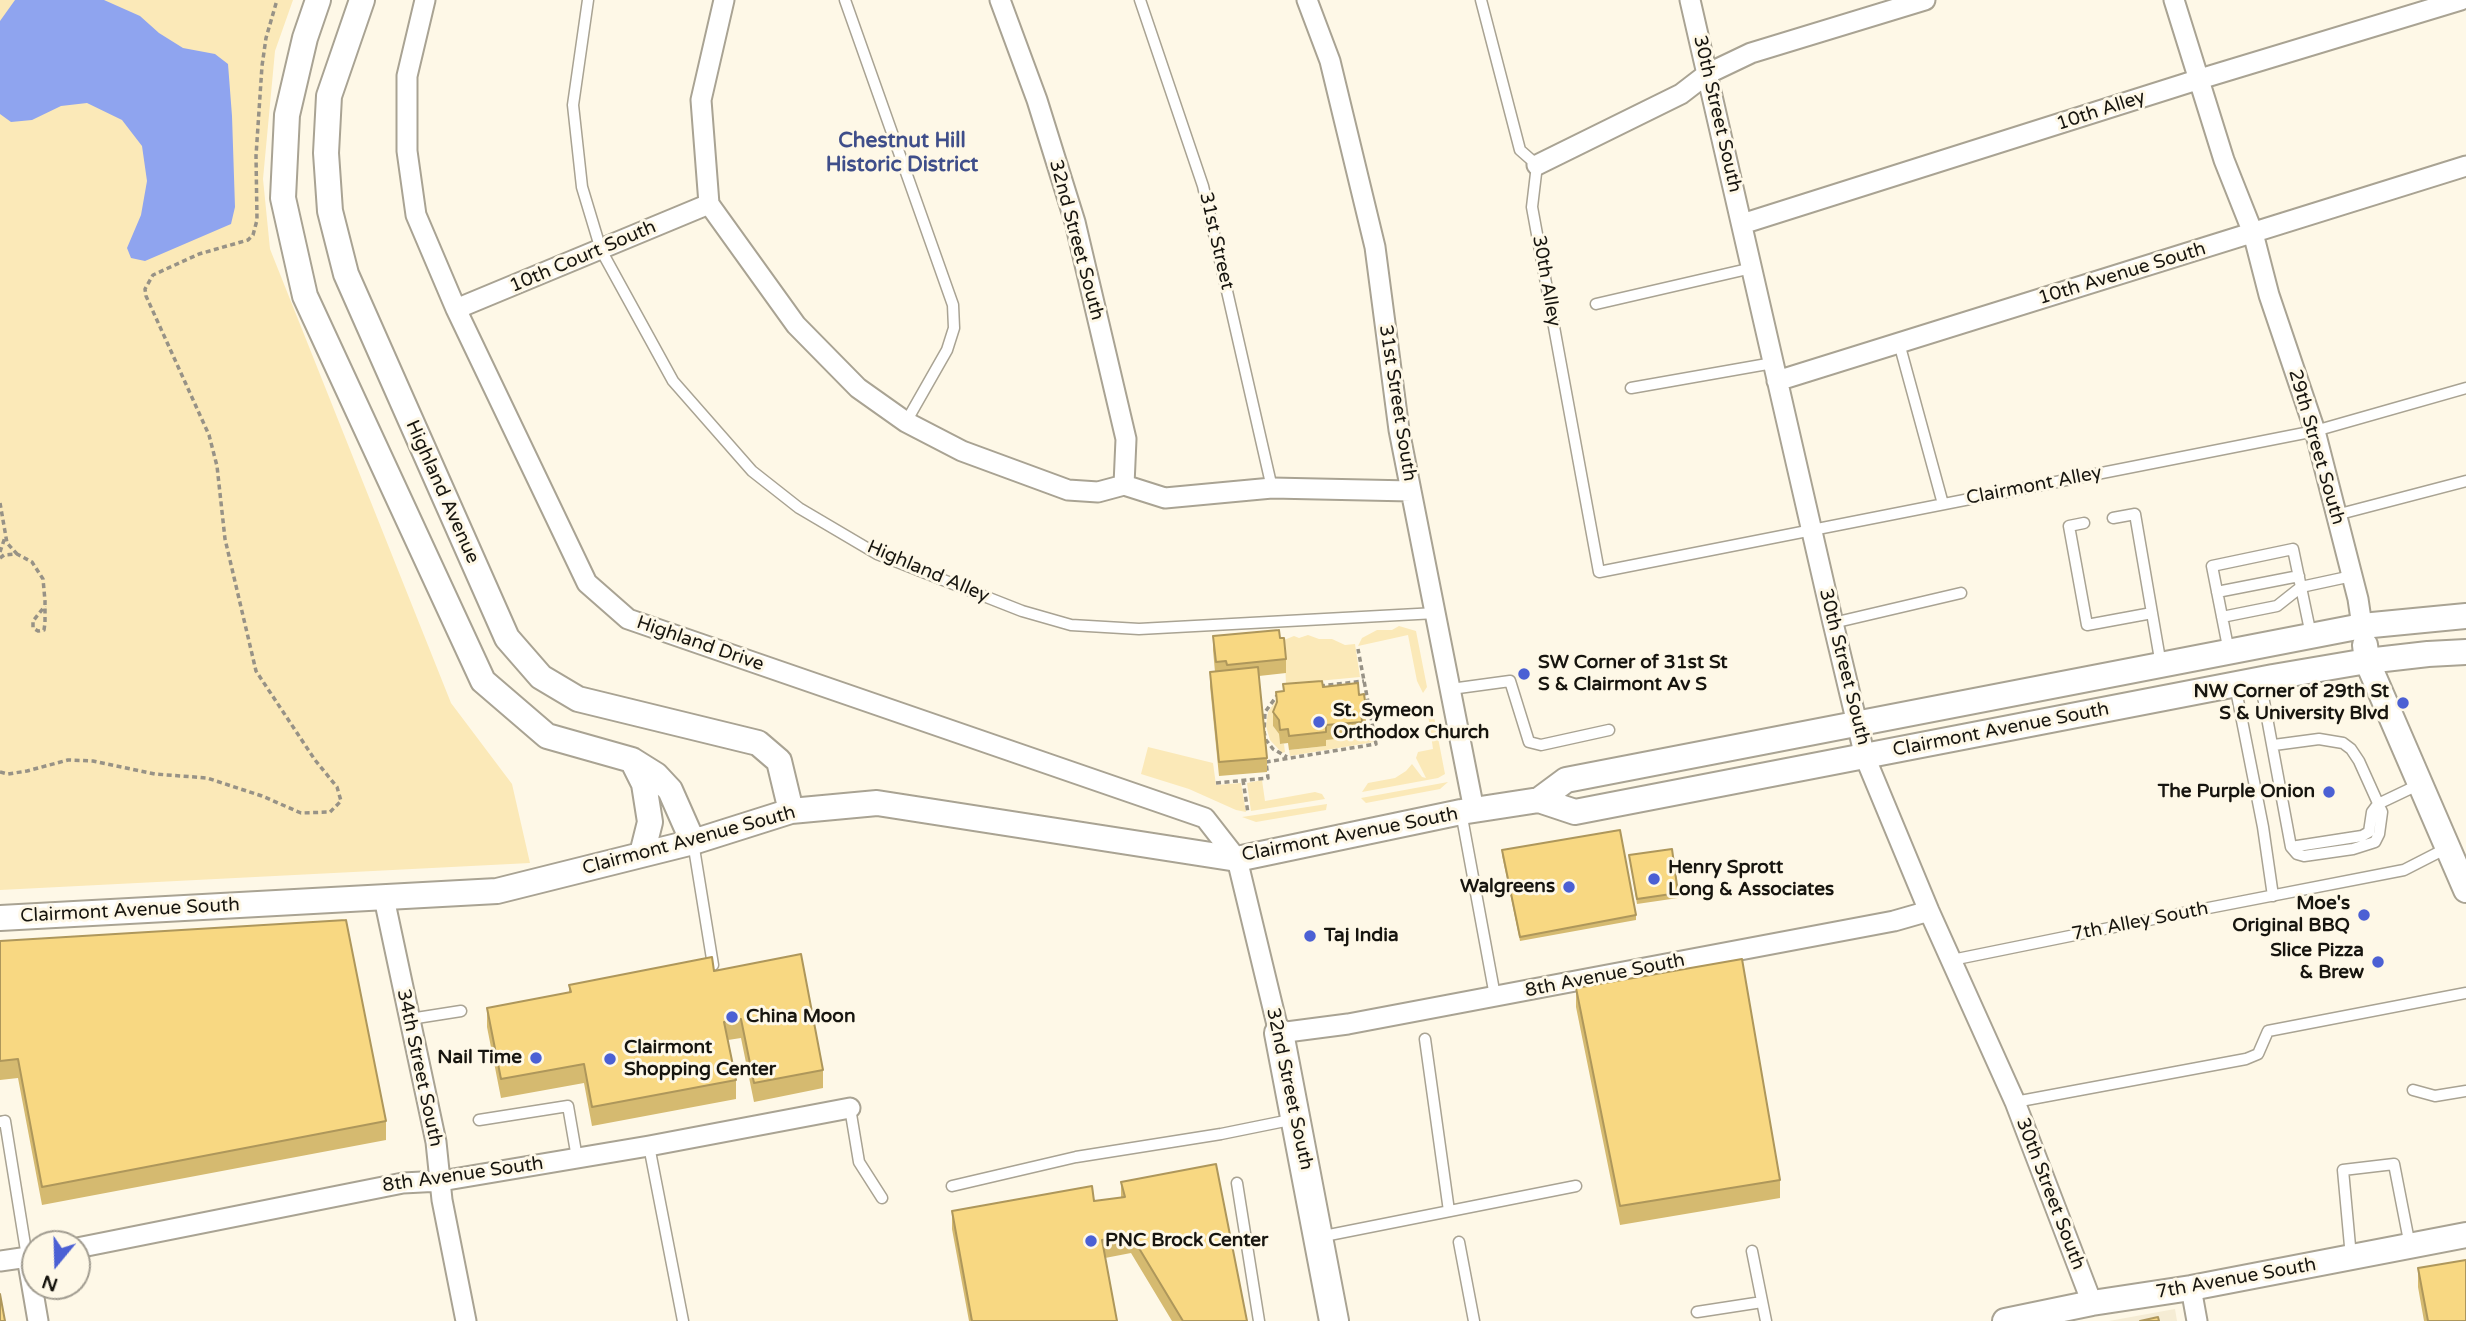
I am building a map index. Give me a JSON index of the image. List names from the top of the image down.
{
  "streets": {
    "main road": ["32nd Street South"],
    "street": [
      "10th Alley",
      "30th Street South",
      "10th Court South",
      "10th Avenue South",
      "31st Street South",
      "29th Street South",
      "Highland Avenue",
      "Highland Drive",
      "Clairmont Avenue South",
      "8th Avenue South",
      "34th Street South",
      "7th Avenue South"
    ],
    "lane": [
      "31st Street",
      "30th Alley",
      "Clairmont Alley",
      "Highland Alley",
      "7th Alley South"
    ]
  },
  "crossings": [
    ["10th Alley", "30th Street South"],
    ["10th Alley", "29th Street South"],
    ["30th Street South", "10th Avenue South"],
    ["30th Street South", "Clairmont Alley"],
    ["30th Street South", "Clairmont Avenue South"],
    ["30th Street South", "7th Alley South"],
    ["30th Street South", "8th Avenue South"],
    ["30th Street South", "7th Avenue South"],
    ["32nd Street South", "Highland Drive"],
    ["32nd Street South", "Clairmont Avenue South"],
    ["32nd Street South", "8th Avenue South"],
    ["10th Court South", "Highland Alley"],
    ["10th Court South", "Highland Drive"],
    ["10th Avenue South", "29th Street South"],
    ["30th Alley", "Clairmont Alley"],
    ["31st Street South", "Highland Alley"],
    ["31st Street South", "Clairmont Avenue South"],
    ["29th Street South", "Clairmont Alley"],
    ["29th Street South", "Clairmont Avenue South"],
    ["29th Street South", "7th Alley South"],
    ["Highland Avenue", "Clairmont Avenue South"],
    ["Highland Drive", "Clairmont Avenue South"],
    ["Clairmont Avenue South", "34th Street South"],
    ["8th Avenue South", "34th Street South"]
  ],
  "districts": ["Chestnut Hill Historic District"],
  "places": [
    "SW Corner of 31st St S & Clairmont Av S",
    "NW Corner of 29th St S & University Blvd",
    "St. Symeon Orthodox Church",
    "The Purple Onion",
    "Henry Sprott Long & Associates",
    "Walgreens",
    "Moe's Original BBQ",
    "Taj India",
    "Slice Pizza & Brew",
    "China Moon",
    "Nail Time",
    "Clairmont Shopping Center",
    "PNC Brock Center"
  ],
  "north": "bottom"
}
